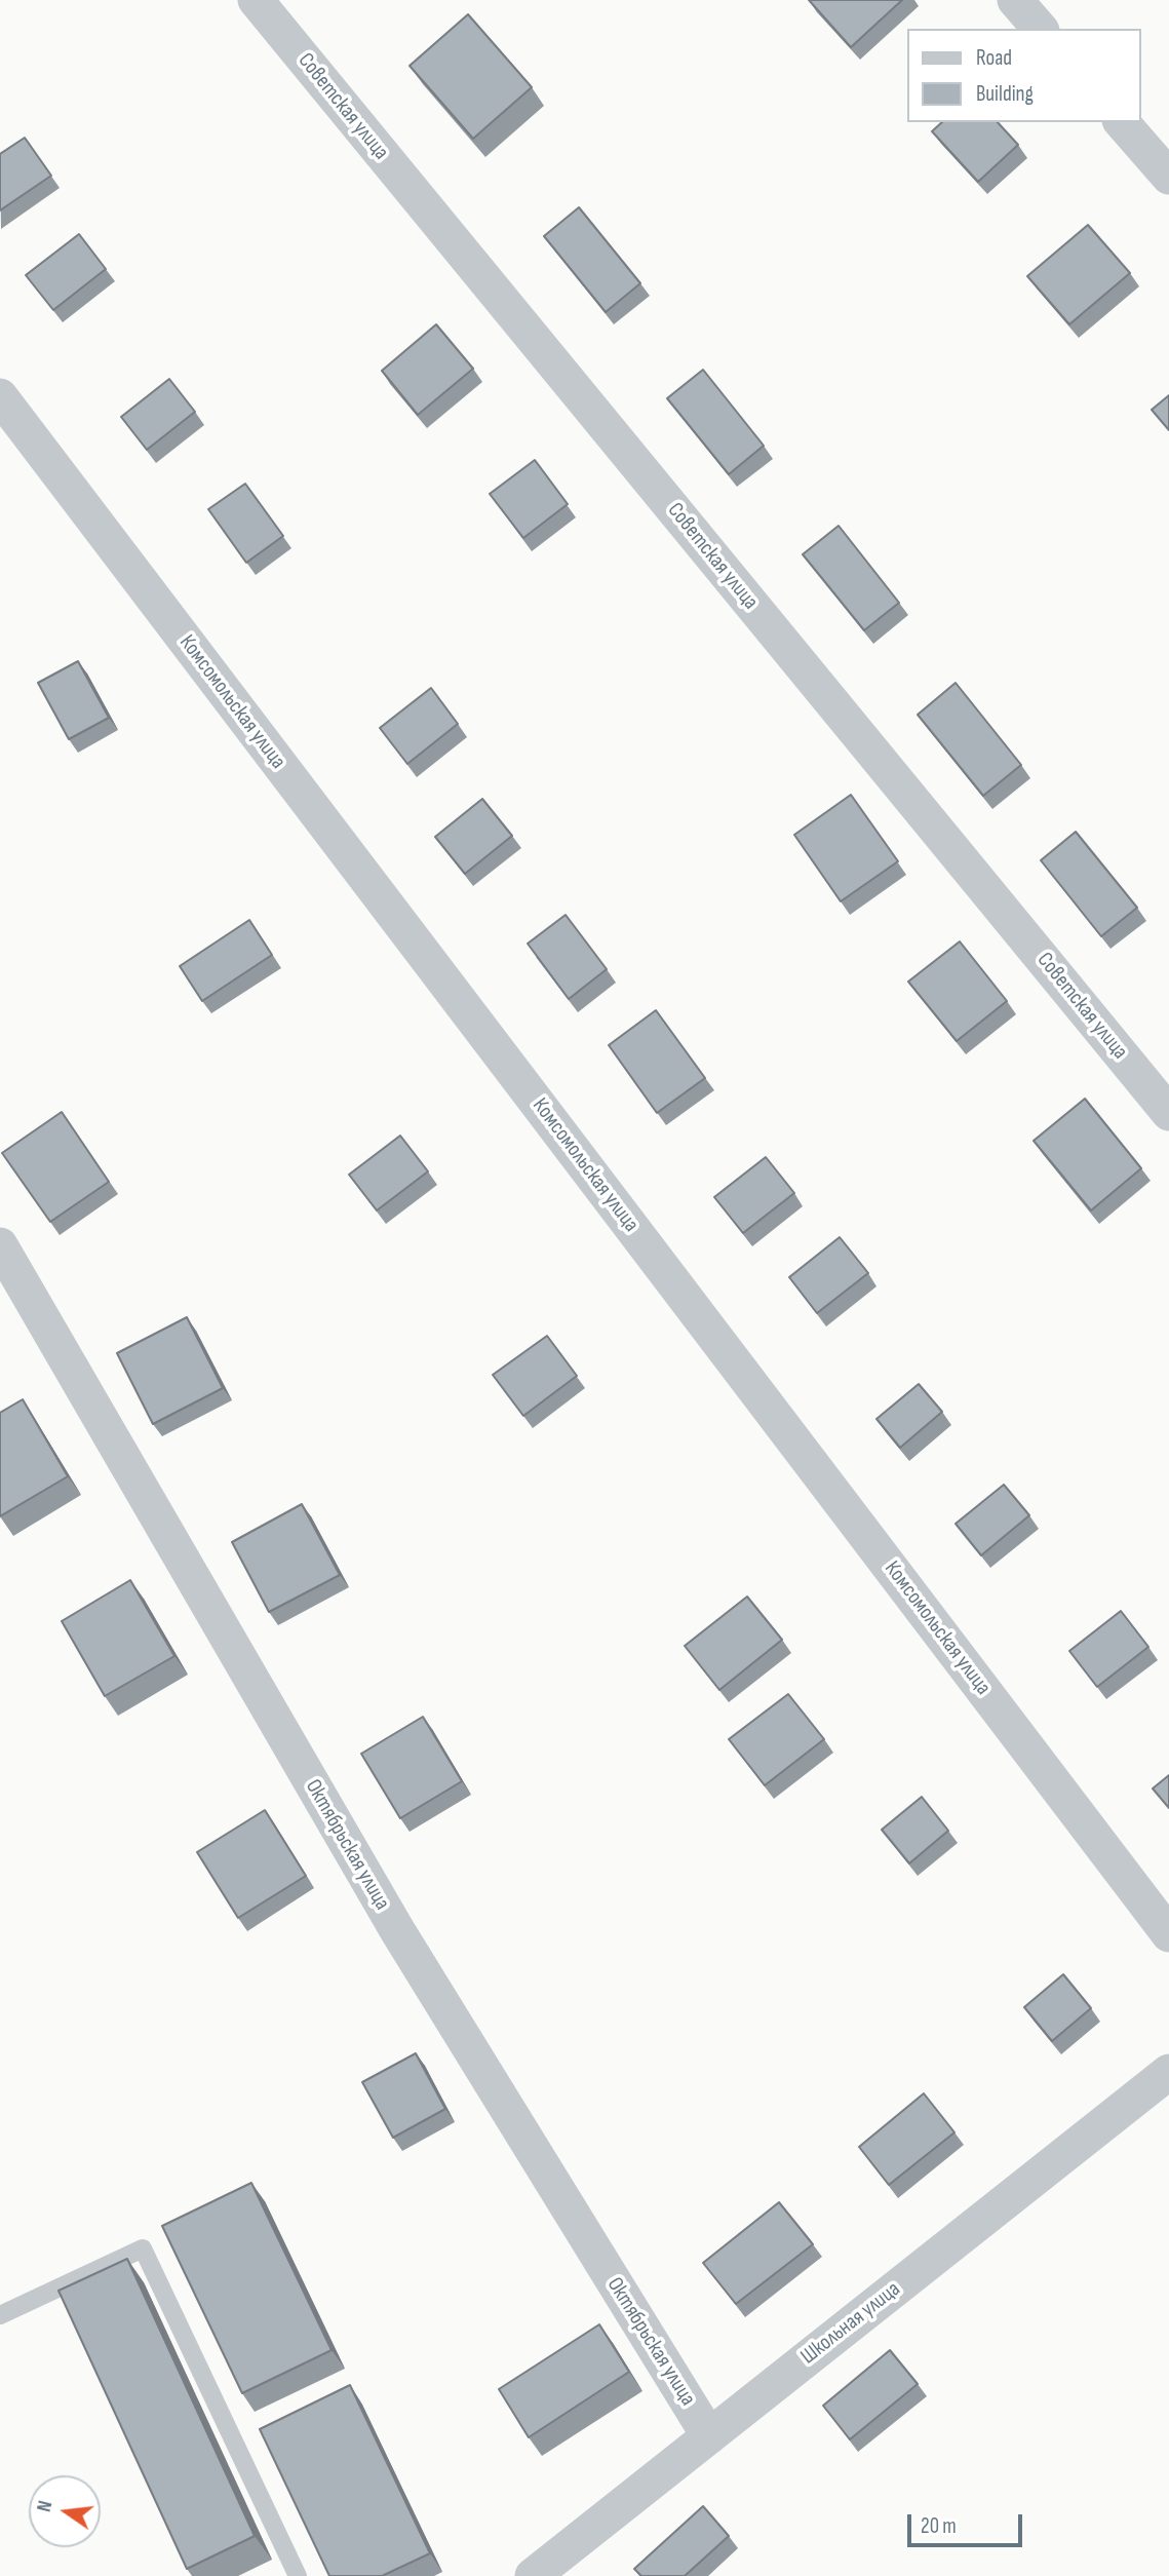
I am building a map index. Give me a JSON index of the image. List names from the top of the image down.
{
  "streets": {
    "street": [
      "Советская улица",
      "Комсомольская улица",
      "Октябрьская улица",
      "Школьная улица"
    ]
  },
  "crossings": [
    ["Октябрьская улица", "Школьная улица"]
  ],
  "legend": ["Road", "Building"],
  "scale_bar": "20 m",
  "north": "left"
}
